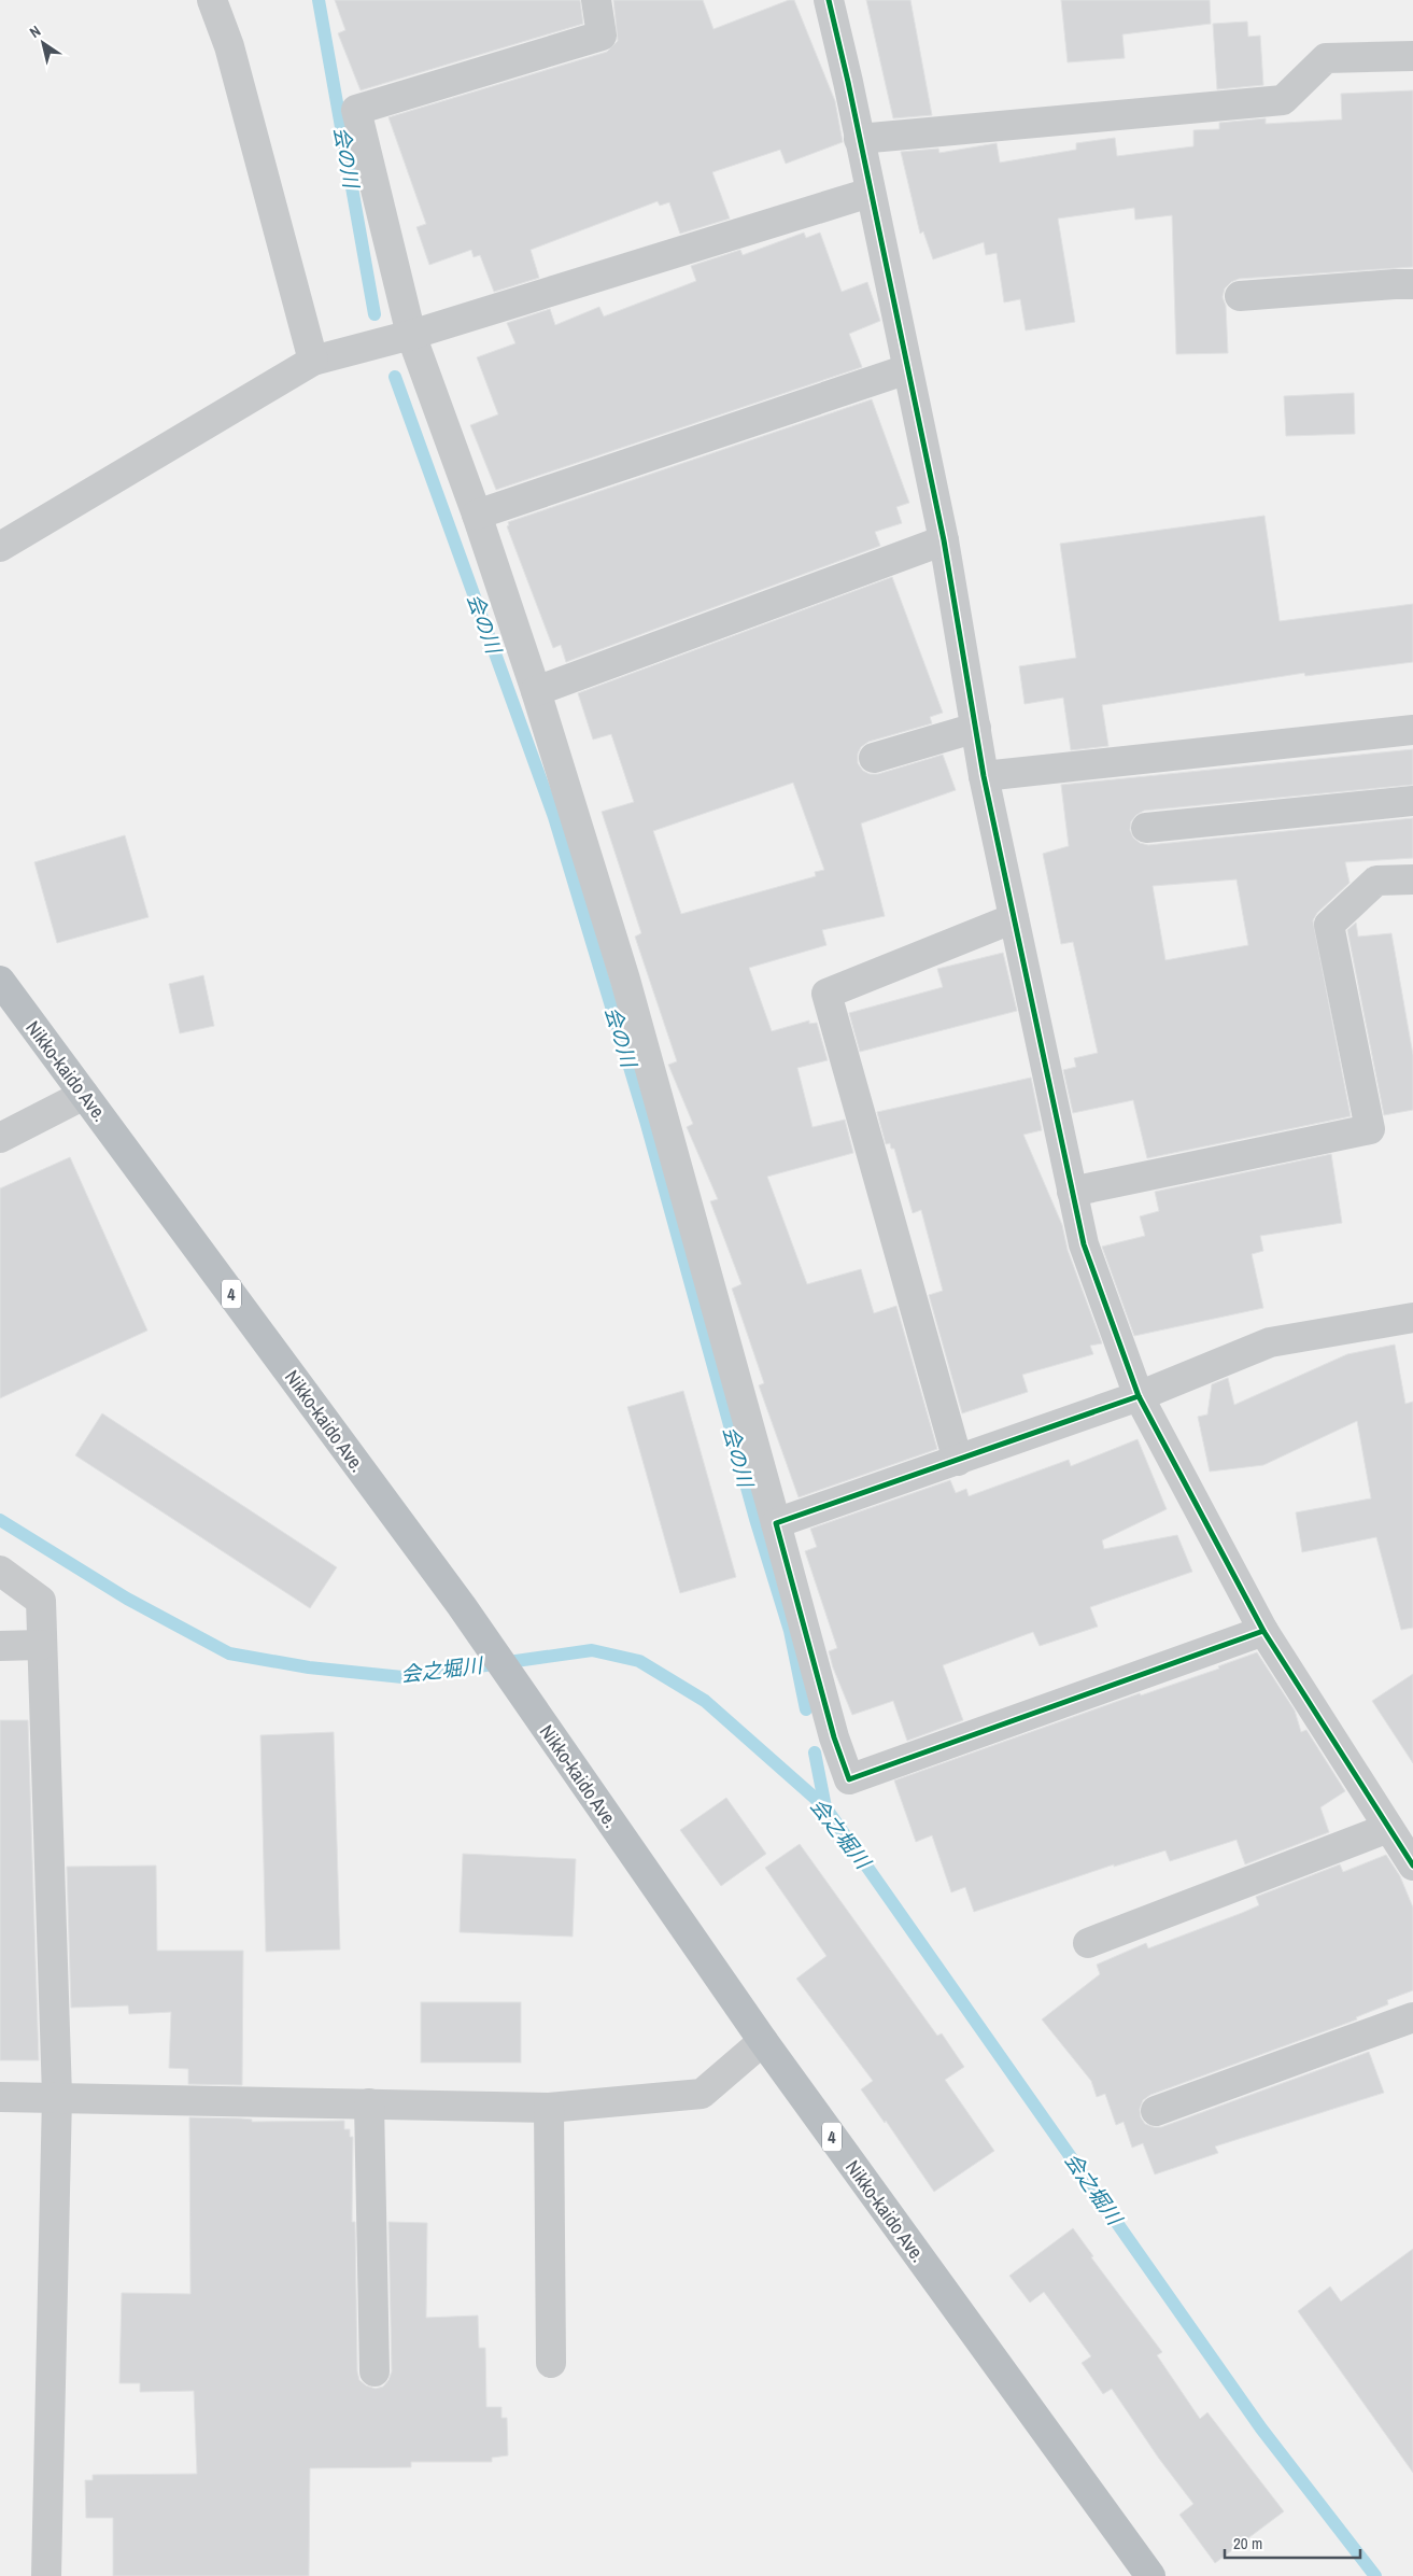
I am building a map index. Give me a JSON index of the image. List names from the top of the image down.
{
  "streets": {
    "highway": ["Nikko-kaido Ave.", "4"]
  },
  "water": ["会の川", "会之堀川"],
  "scale_bar": "20 m",
  "north": "top left"
}
